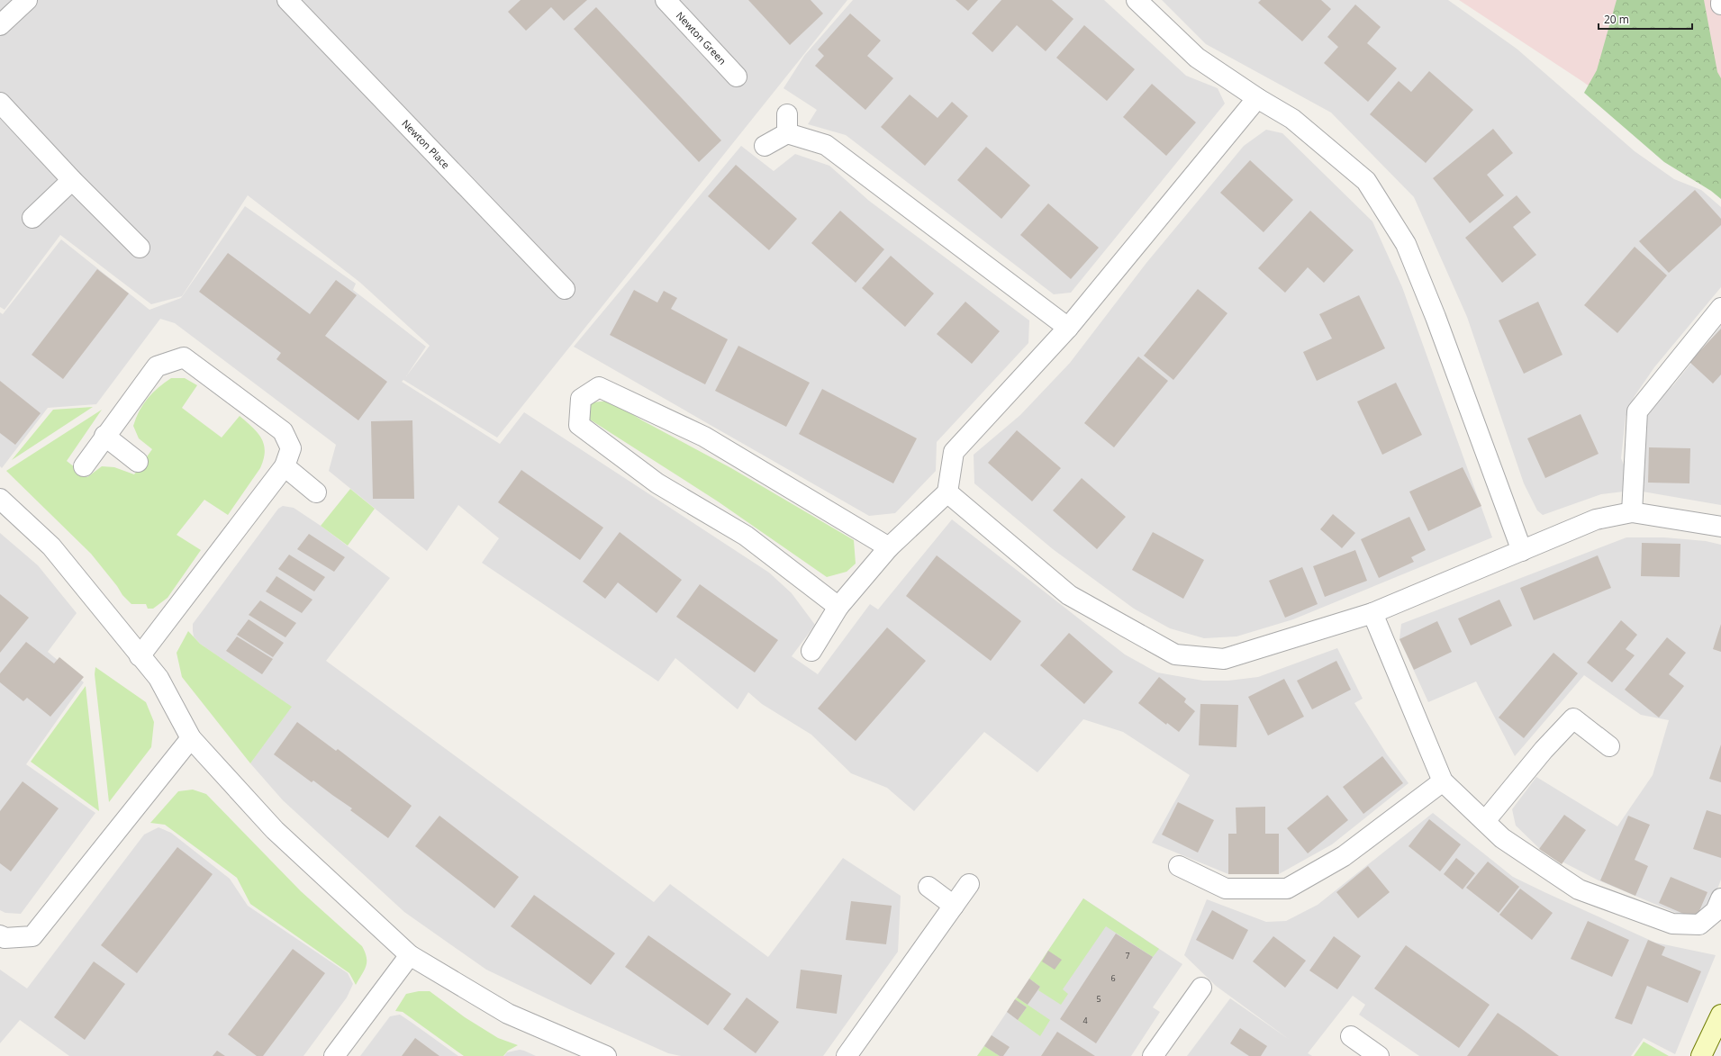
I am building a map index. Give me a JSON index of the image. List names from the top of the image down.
{
  "streets": {
    "street": ["Newton Green", "Newton Place"]
  },
  "house_numbers": [
    "7",
    "6",
    "5",
    "4"
  ],
  "scale_bar": "20 m"
}
